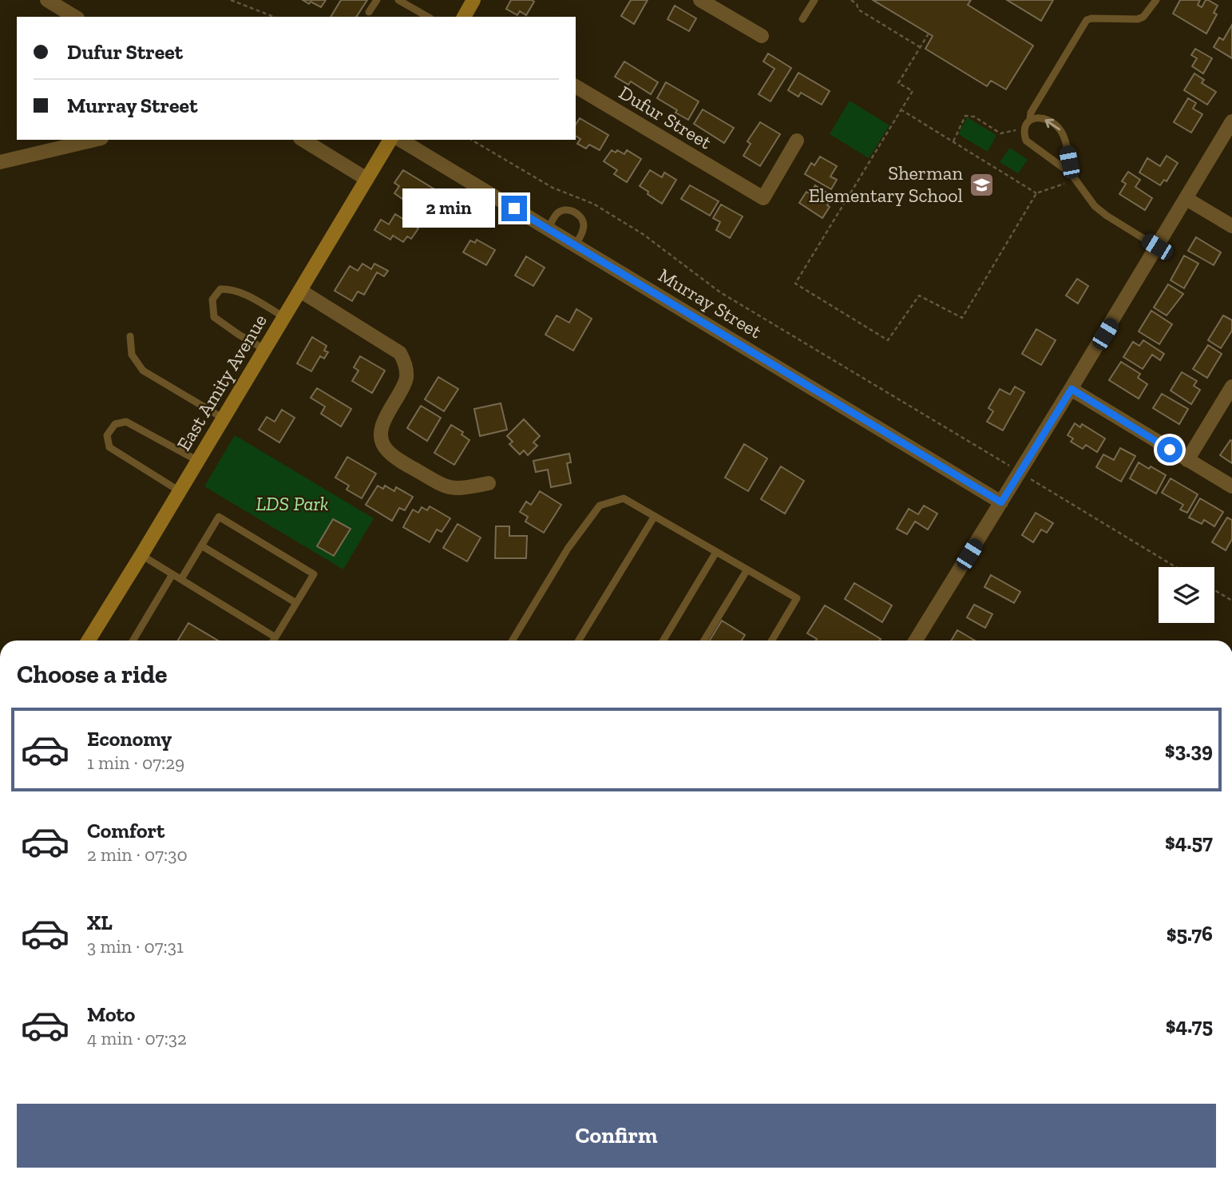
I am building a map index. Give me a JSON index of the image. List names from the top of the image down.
{
  "streets": {
    "main road": ["East Amity Avenue"],
    "street": ["Dufur Street", "Murray Street"]
  },
  "parks": ["LDS Park"],
  "places": {
    "school or university": ["Sherman Elementary School"]
  },
  "page": {
    "banner": ["Dufur Street", "Murray Street"],
    "bubble": "2 min",
    "heading": "Choose a ride",
    "list": [
      {
        "name": "Economy",
        "note": "1 min · 07:29",
        "value": "$3.39"
      },
      {
        "name": "Comfort",
        "note": "2 min · 07:30",
        "value": "$4.57"
      },
      {
        "name": "XL",
        "note": "3 min · 07:31",
        "value": "$5.76"
      },
      {
        "name": "Moto",
        "note": "4 min · 07:32",
        "value": "$4.75"
      }
    ],
    "buttons": "Confirm"
  }
}
